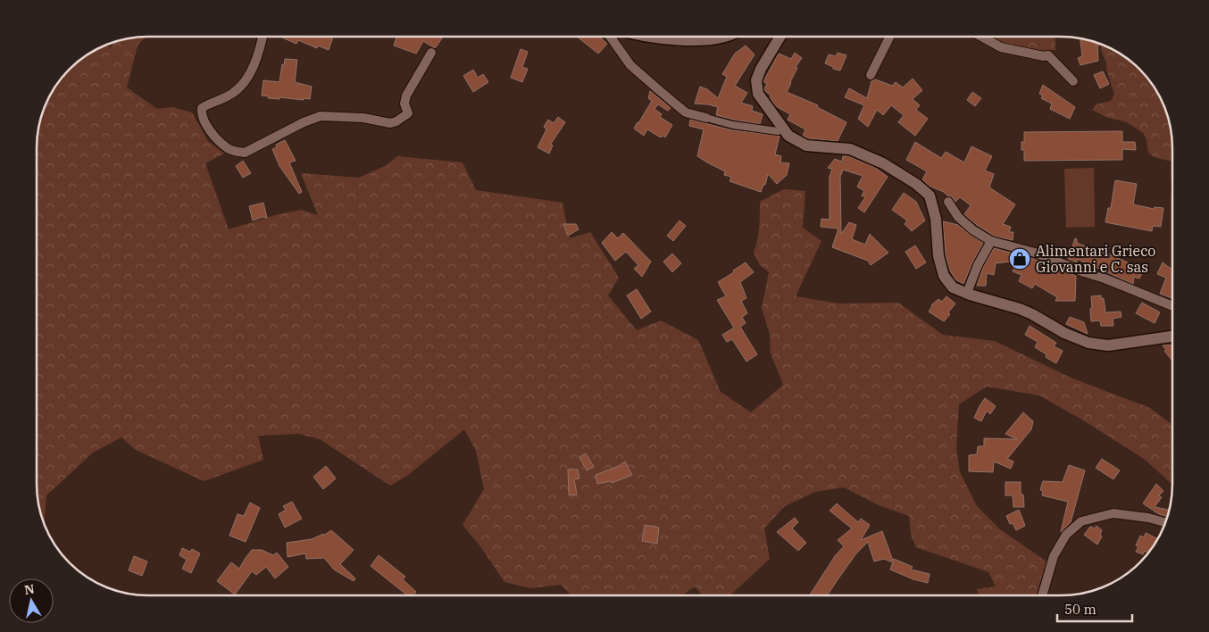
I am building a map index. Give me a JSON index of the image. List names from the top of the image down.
{
  "places": {
    "shop": ["Alimentari Grieco Giovanni e C. sas"]
  },
  "scale_bar": "50 m",
  "north": "top"
}
